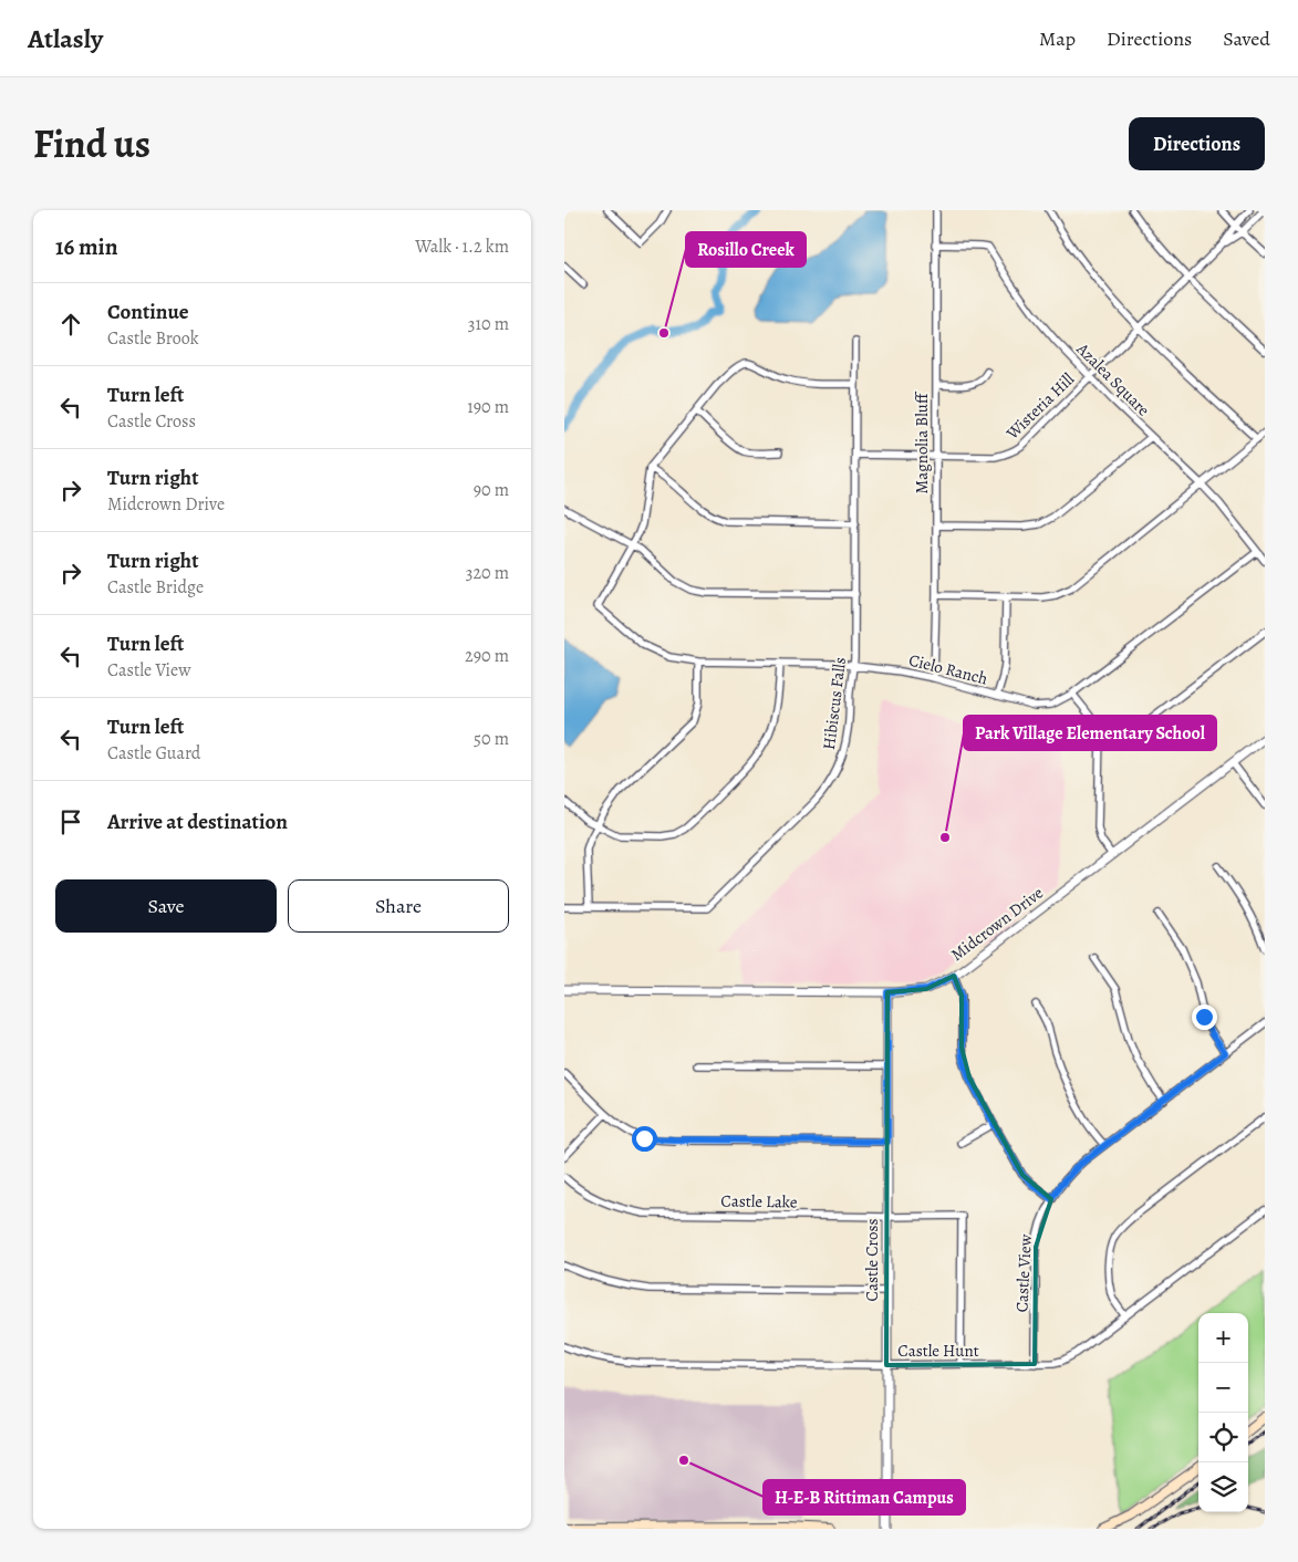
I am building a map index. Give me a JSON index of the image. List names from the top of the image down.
{
  "streets": {
    "street": [
      "Azalea Square",
      "Wisteria Hill",
      "Magnolia Bluff",
      "Cielo Ranch",
      "Hibiscus Falls",
      "Midcrown Drive",
      "Castle Lake",
      "Castle Cross",
      "Castle View",
      "Castle Hunt"
    ]
  },
  "crossings": [
    ["Azalea Square", "Wisteria Hill"],
    ["Azalea Square", "Magnolia Bluff"],
    ["Azalea Square", "Cielo Ranch"],
    ["Wisteria Hill", "Magnolia Bluff"],
    ["Wisteria Hill", "Hibiscus Falls"],
    ["Magnolia Bluff", "Cielo Ranch"],
    ["Cielo Ranch", "Hibiscus Falls"],
    ["Midcrown Drive", "Castle Cross"],
    ["Castle Lake", "Castle Cross"],
    ["Castle Lake", "Castle Hunt"],
    ["Castle Cross", "Castle Hunt"],
    ["Castle View", "Castle Hunt"]
  ],
  "places": ["Rosillo Creek", "Park Village Elementary School", "H-E-B Rittiman Campus"],
  "page": {
    "header": "Atlasly",
    "nav": ["Map", "Directions", "Saved"],
    "title": "Find us",
    "buttons": [
      "Directions",
      ["Save", "Share"]
    ],
    "heading": ["16 min", "Walk · 1.2 km"],
    "list": [
      ["Continue", "Castle Brook", "310 m"],
      ["Turn left", "Castle Cross", "190 m"],
      ["Turn right", "Midcrown Drive", "90 m"],
      ["Turn right", "Castle Bridge", "320 m"],
      ["Turn left", "Castle View", "290 m"],
      ["Turn left", "Castle Guard", "50 m"],
      "Arrive at destination"
    ],
    "map_buttons": ["+", "−"]
  }
}
